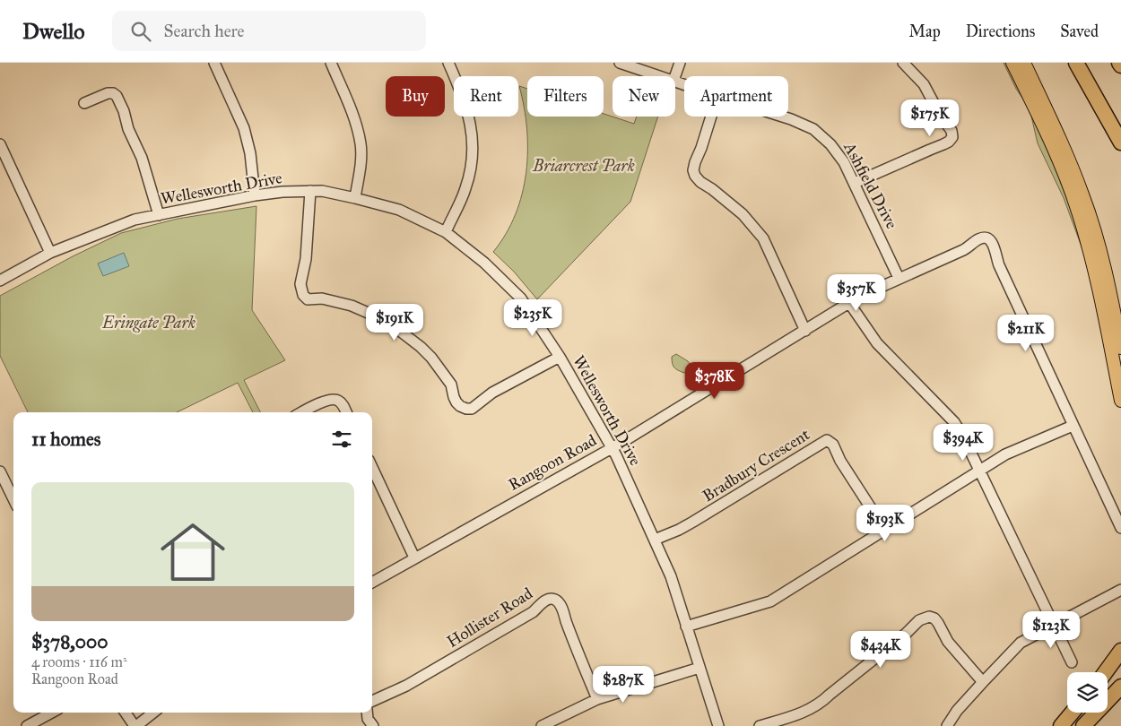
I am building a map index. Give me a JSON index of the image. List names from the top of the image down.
{
  "streets": {
    "street": [
      "Ashfield Drive",
      "Wellesworth Drive",
      "Rangoon Road",
      "Bradbury Crescent",
      "Hollister Road"
    ]
  },
  "crossings": [
    ["Ashfield Drive", "Rangoon Road"],
    ["Wellesworth Drive", "Rangoon Road"],
    ["Wellesworth Drive", "Bradbury Crescent"]
  ],
  "parks": ["Briarcrest Park", "Eringate Park"],
  "page": {
    "header": "Dwello",
    "search": "Search here",
    "nav": ["Map", "Directions", "Saved"],
    "chip": [
      "Buy",
      "Rent",
      "Filters",
      "New",
      "Apartment"
    ],
    "price": [
      "$175K",
      "$357K",
      "$235K",
      "$191K",
      "$211K",
      "$378K",
      "$394K",
      "$193K",
      "$123K",
      "$434K",
      "$287K"
    ],
    "heading": "11 homes",
    "list": [
      {
        "name": "$378,000",
        "note": "4 rooms · 116 m² · Rangoon Road"
      }
    ]
  }
}
